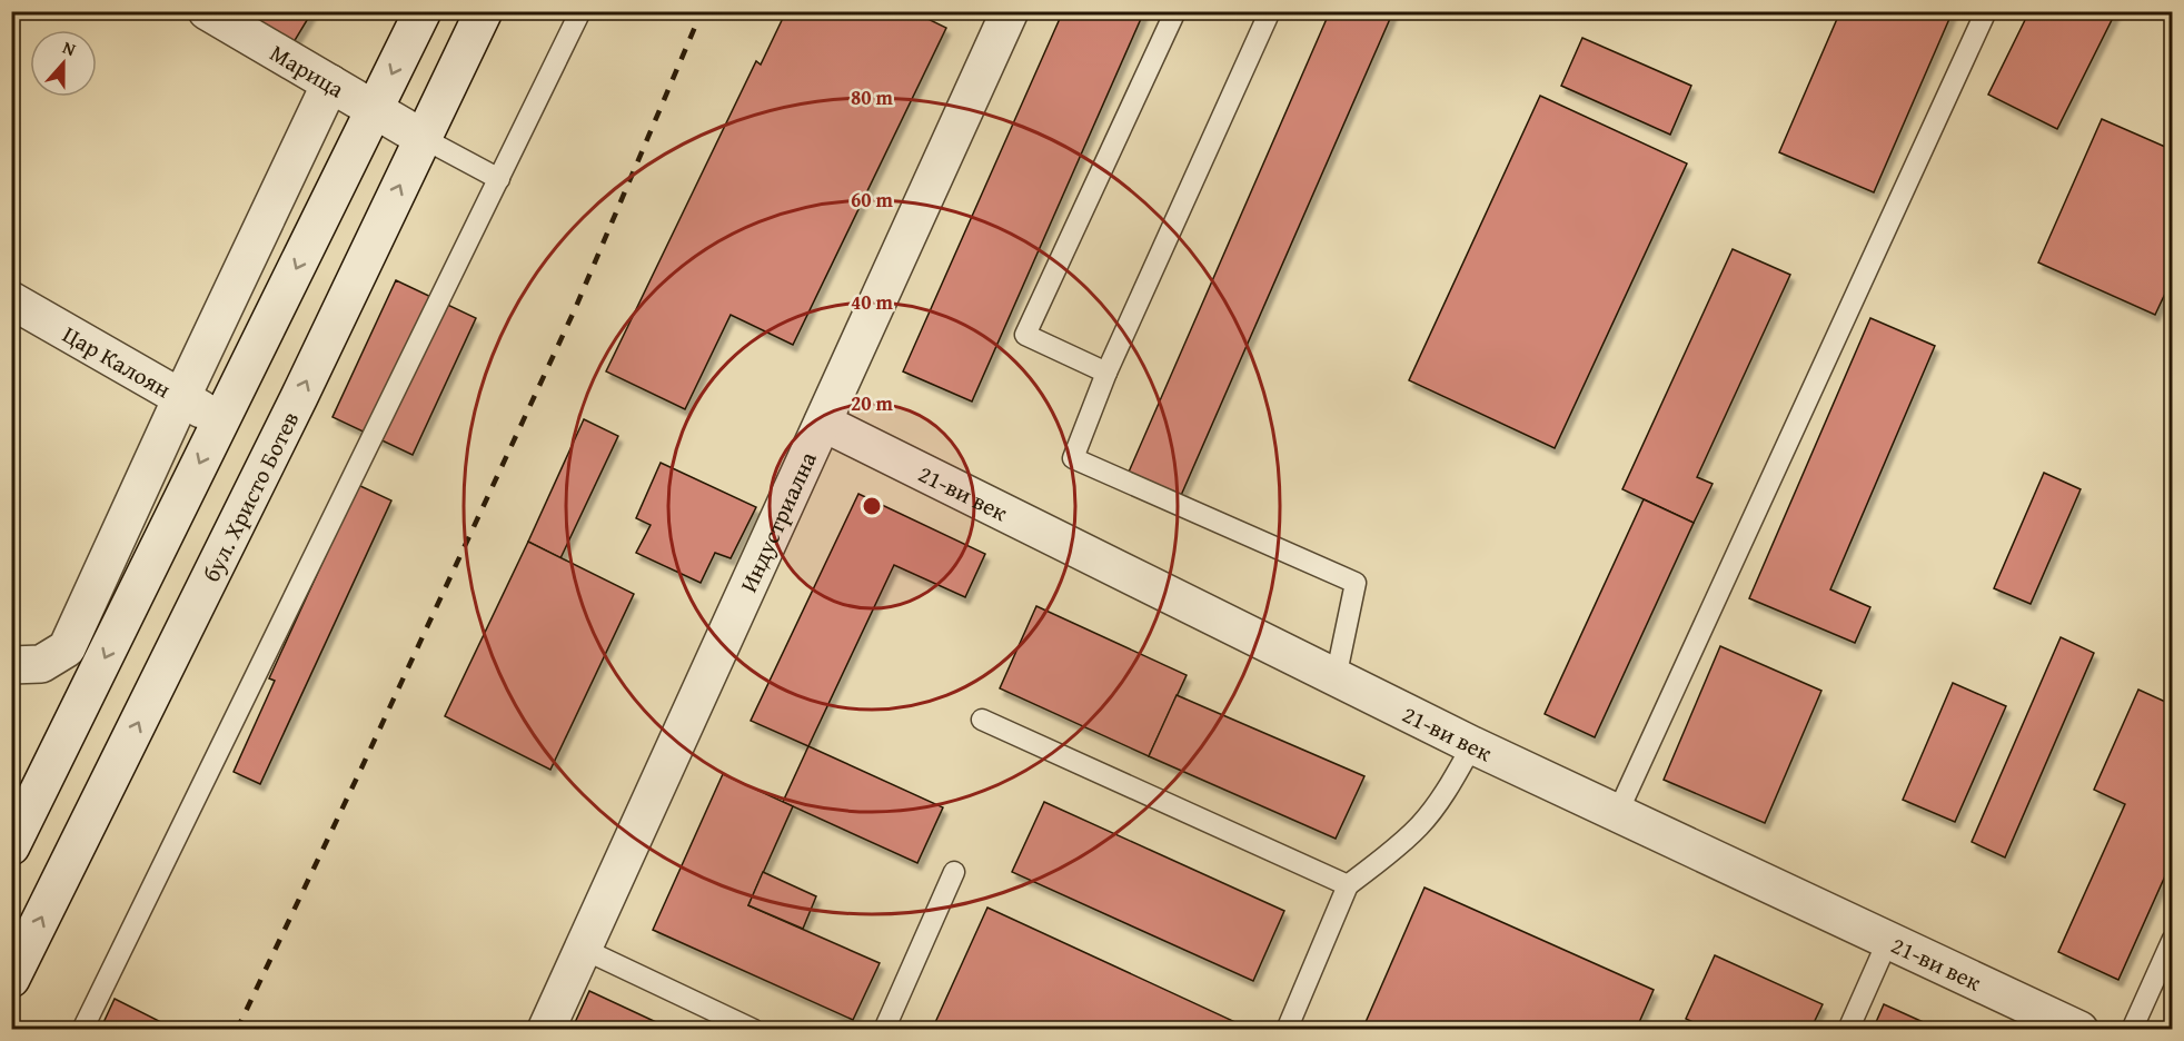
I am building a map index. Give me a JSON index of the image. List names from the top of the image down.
{
  "streets": {
    "street": [
      "Марица",
      "Цар Калоян",
      "21-ви век",
      "бул. Христо Ботев",
      "Индустриална"
    ]
  },
  "crossings": [
    ["Марица", "бул. Христо Ботев"],
    ["21-ви век", "Индустриална"]
  ],
  "north": "top",
  "rings": [
    "80 m",
    "60 m",
    "40 m",
    "20 m"
  ]
}
